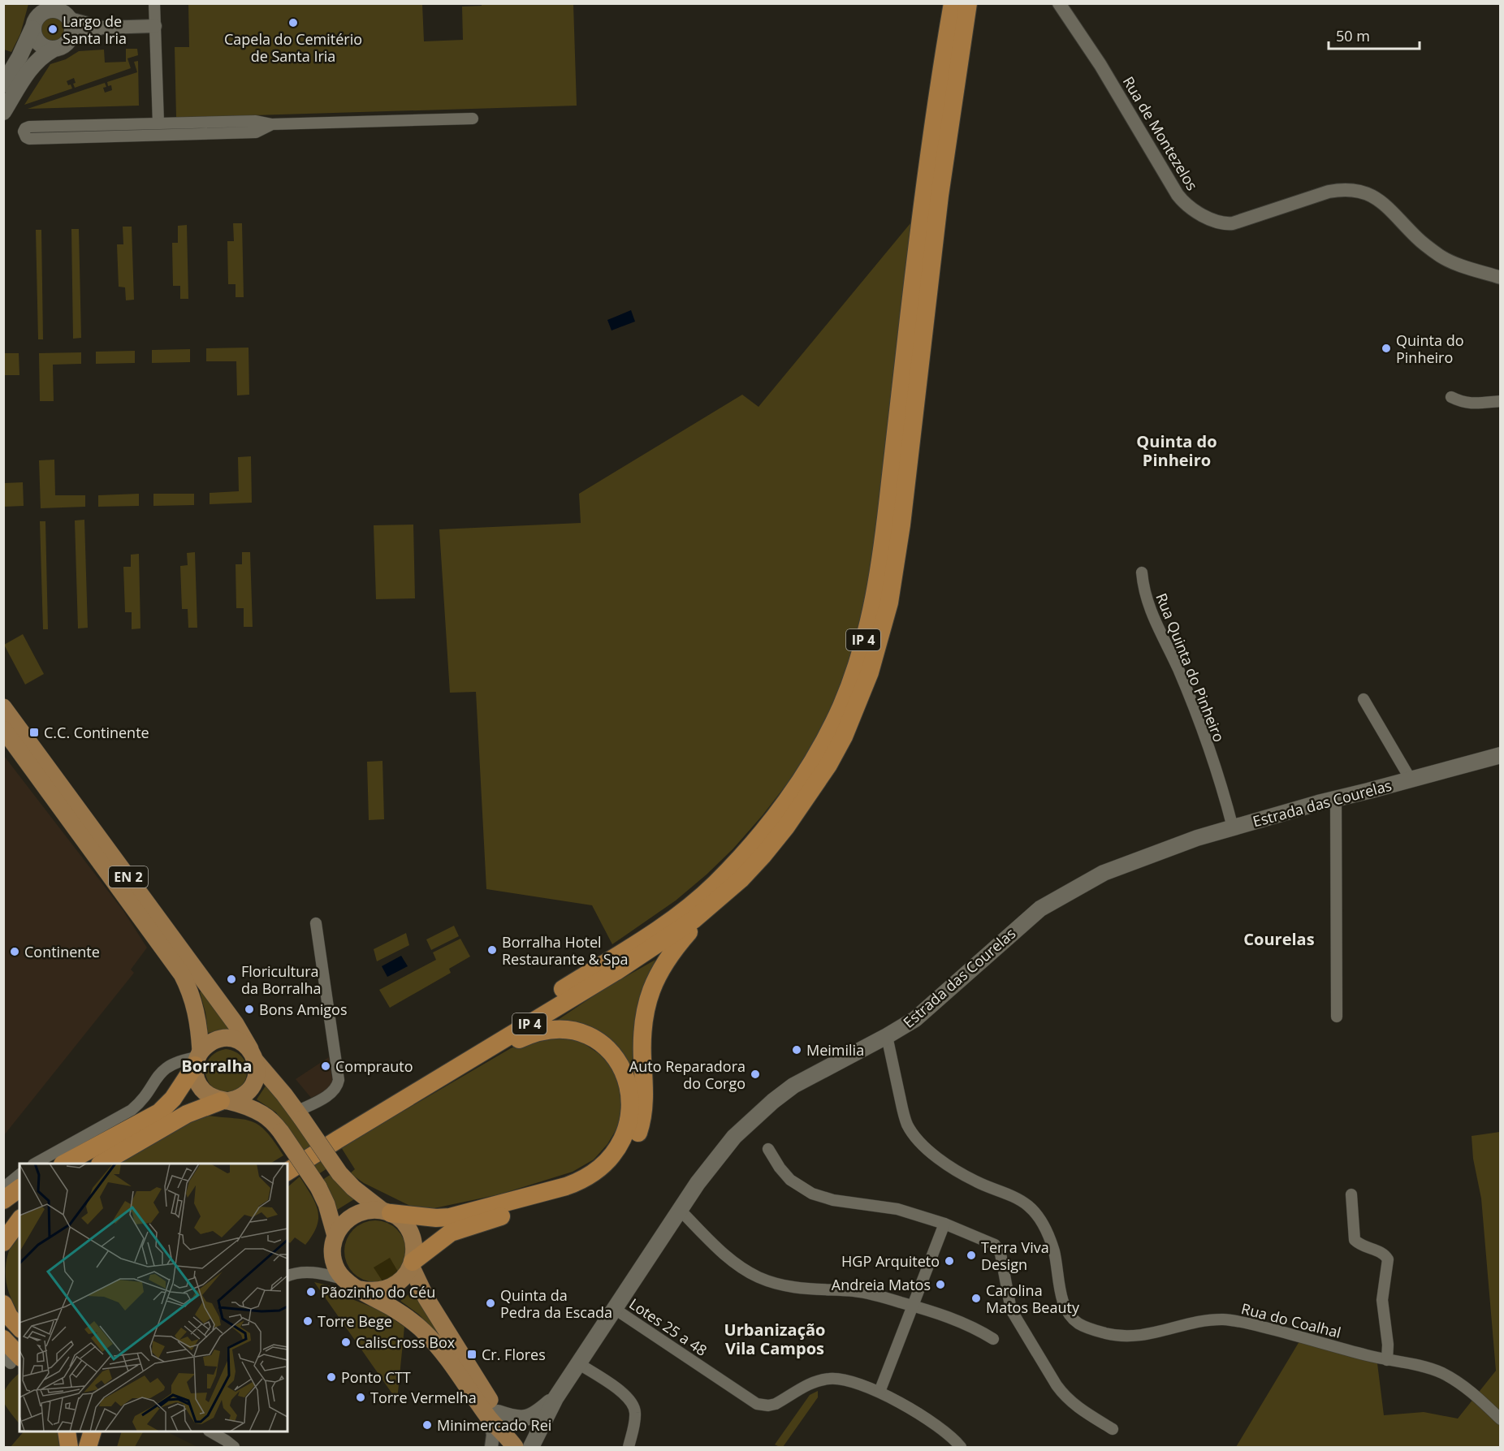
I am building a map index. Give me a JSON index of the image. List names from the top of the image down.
{
  "streets": {
    "highway": ["IP 4"],
    "main road": ["Estrada das Courelas", "EN 2"],
    "street": [
      "Rua de Montezelos",
      "Rua Quinta do Pinheiro",
      "Rua do Coalhal",
      "Lotes 25 a 48"
    ]
  },
  "crossings": [
    ["Rua Quinta do Pinheiro", "Estrada das Courelas"],
    ["Estrada das Courelas", "Rua do Coalhal"],
    ["Estrada das Courelas", "Lotes 25 a 48"]
  ],
  "districts": [
    "Quinta do Pinheiro",
    "Courelas",
    "Borralha",
    "Urbanização Vila Campos"
  ],
  "places": {
    "other": [
      "Capela do Cemitério de Santa Iria",
      "Largo de Santa Iria",
      "Quinta do Pinheiro",
      "Borralha Hotel Restaurante & Spa",
      "Continente",
      "Floricultura da Borralha",
      "Bons Amigos",
      "Meimilia",
      "Comprauto",
      "Auto Reparadora do Corgo",
      "Terra Viva Design",
      "HGP Arquiteto",
      "Andreia Matos",
      "Pãozinho do Céu",
      "Carolina Matos Beauty",
      "Quinta da Pedra da Escada",
      "Torre Bege",
      "CalisCross Box",
      "Ponto CTT",
      "Torre Vermelha",
      "Minimercado Rei"
    ],
    "transit": ["C.C. Continente", "Cr. Flores"]
  },
  "scale_bar": "50 m"
}
